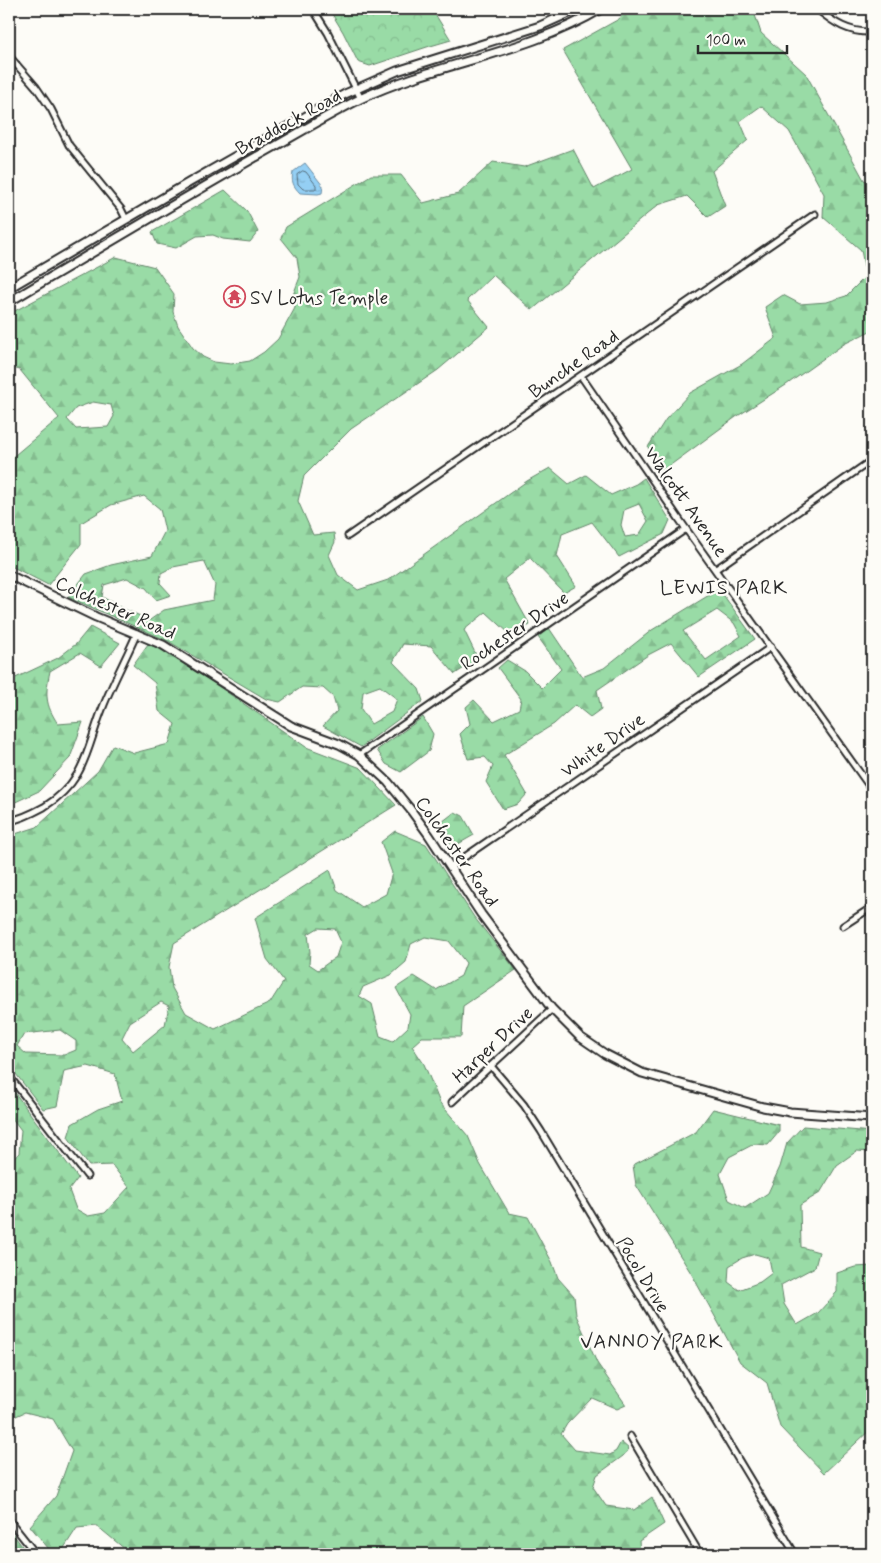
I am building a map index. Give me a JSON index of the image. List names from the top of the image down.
{
  "streets": {
    "main road": ["Braddock Road", "Colchester Road"],
    "street": [
      "Bunche Road",
      "Walcott Avenue",
      "Rochester Drive",
      "White Drive",
      "Harper Drive",
      "Pocol Drive"
    ]
  },
  "crossings": [
    ["Bunche Road", "Walcott Avenue"],
    ["Walcott Avenue", "Rochester Drive"],
    ["Walcott Avenue", "White Drive"],
    ["Colchester Road", "Rochester Drive"],
    ["Colchester Road", "White Drive"],
    ["Colchester Road", "Harper Drive"],
    ["Harper Drive", "Pocol Drive"]
  ],
  "districts": ["LEWIS PARK", "VANNOY PARK"],
  "places": {
    "temple": ["SV Lotus Temple"]
  },
  "scale_bar": "100 m"
}
